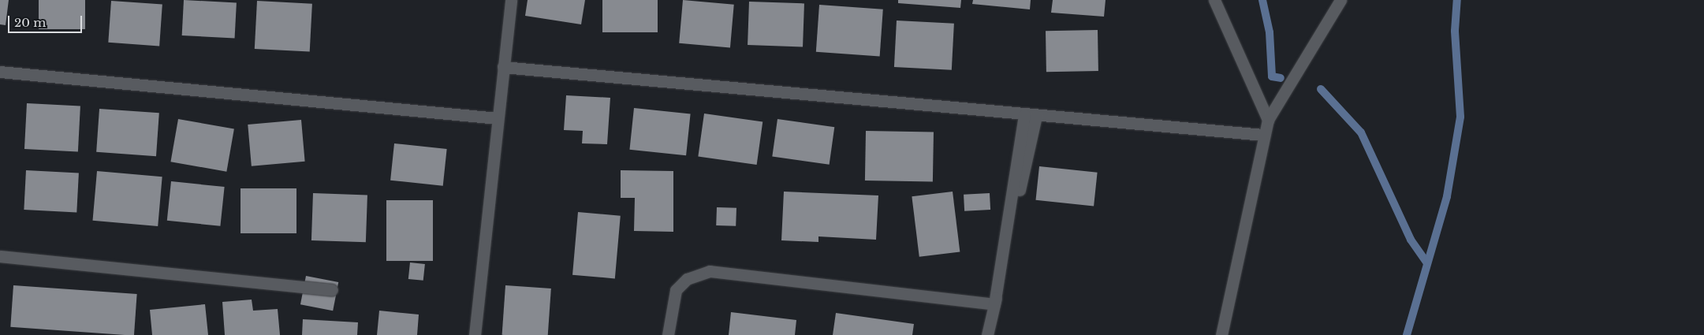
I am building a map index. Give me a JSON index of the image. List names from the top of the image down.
{
  "scale_bar": "20 m"
}
